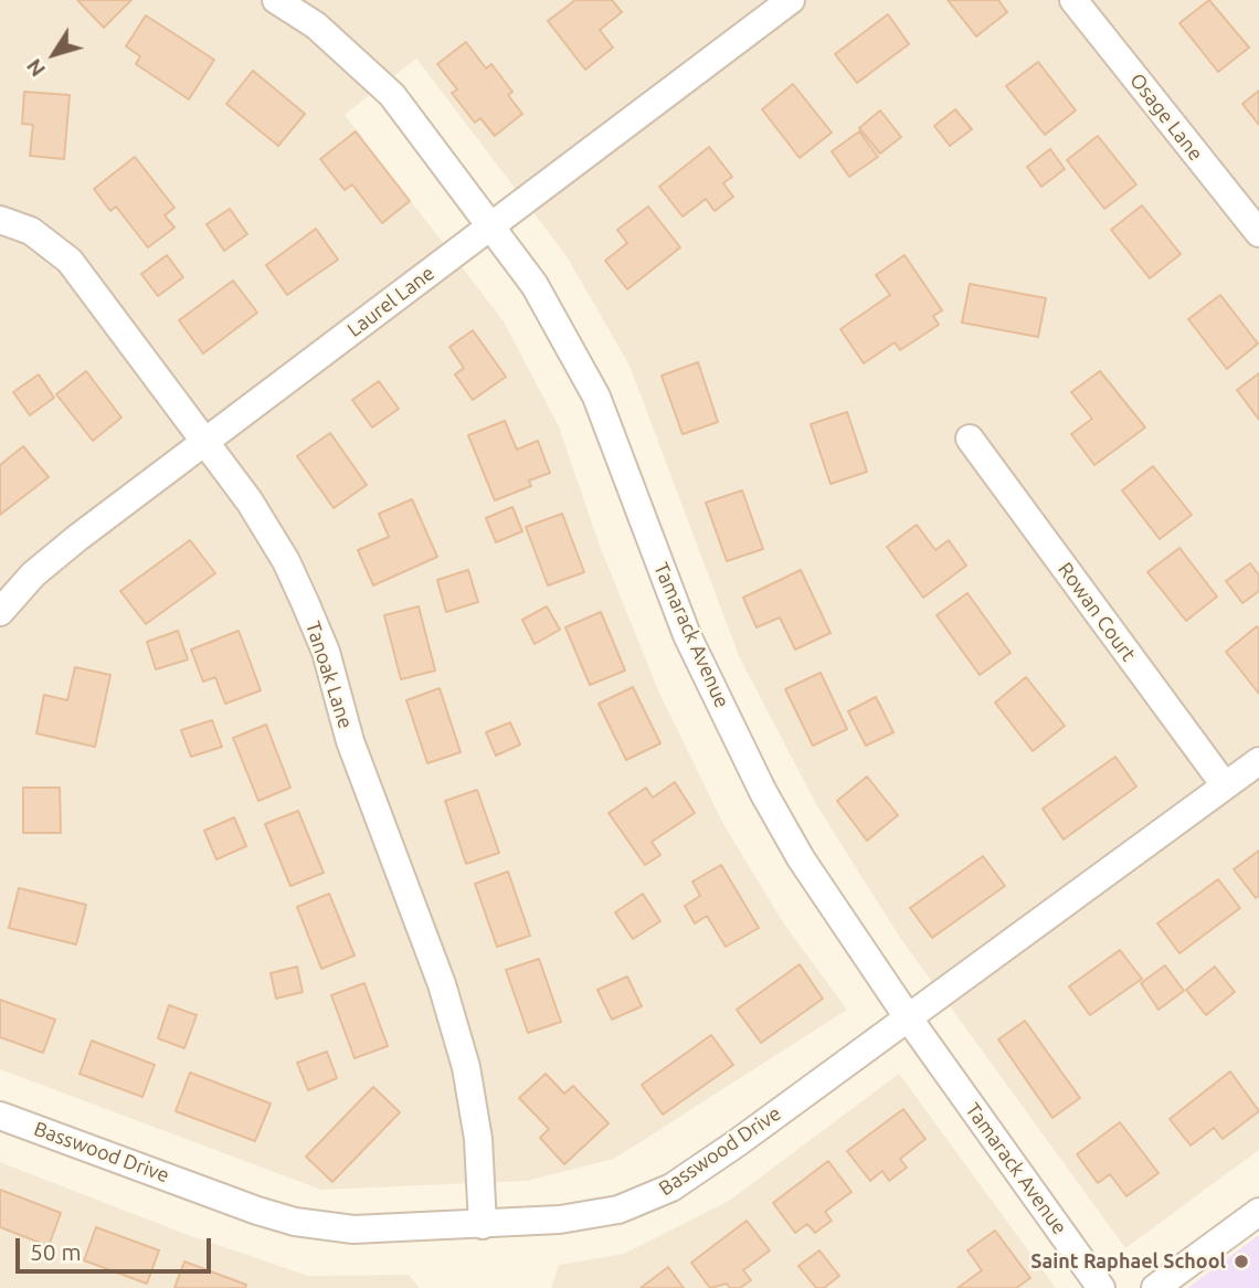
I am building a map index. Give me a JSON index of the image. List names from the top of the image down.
{
  "streets": {
    "street": [
      "Osage Lane",
      "Laurel Lane",
      "Rowan Court",
      "Tamarack Avenue",
      "Tanoak Lane",
      "Basswood Drive"
    ]
  },
  "crossings": [
    ["Laurel Lane", "Tamarack Avenue"],
    ["Laurel Lane", "Tanoak Lane"],
    ["Rowan Court", "Basswood Drive"],
    ["Tamarack Avenue", "Basswood Drive"],
    ["Tanoak Lane", "Basswood Drive"]
  ],
  "places": ["Saint Raphael School"],
  "scale_bar": "50 m",
  "north": "bottom left"
}
